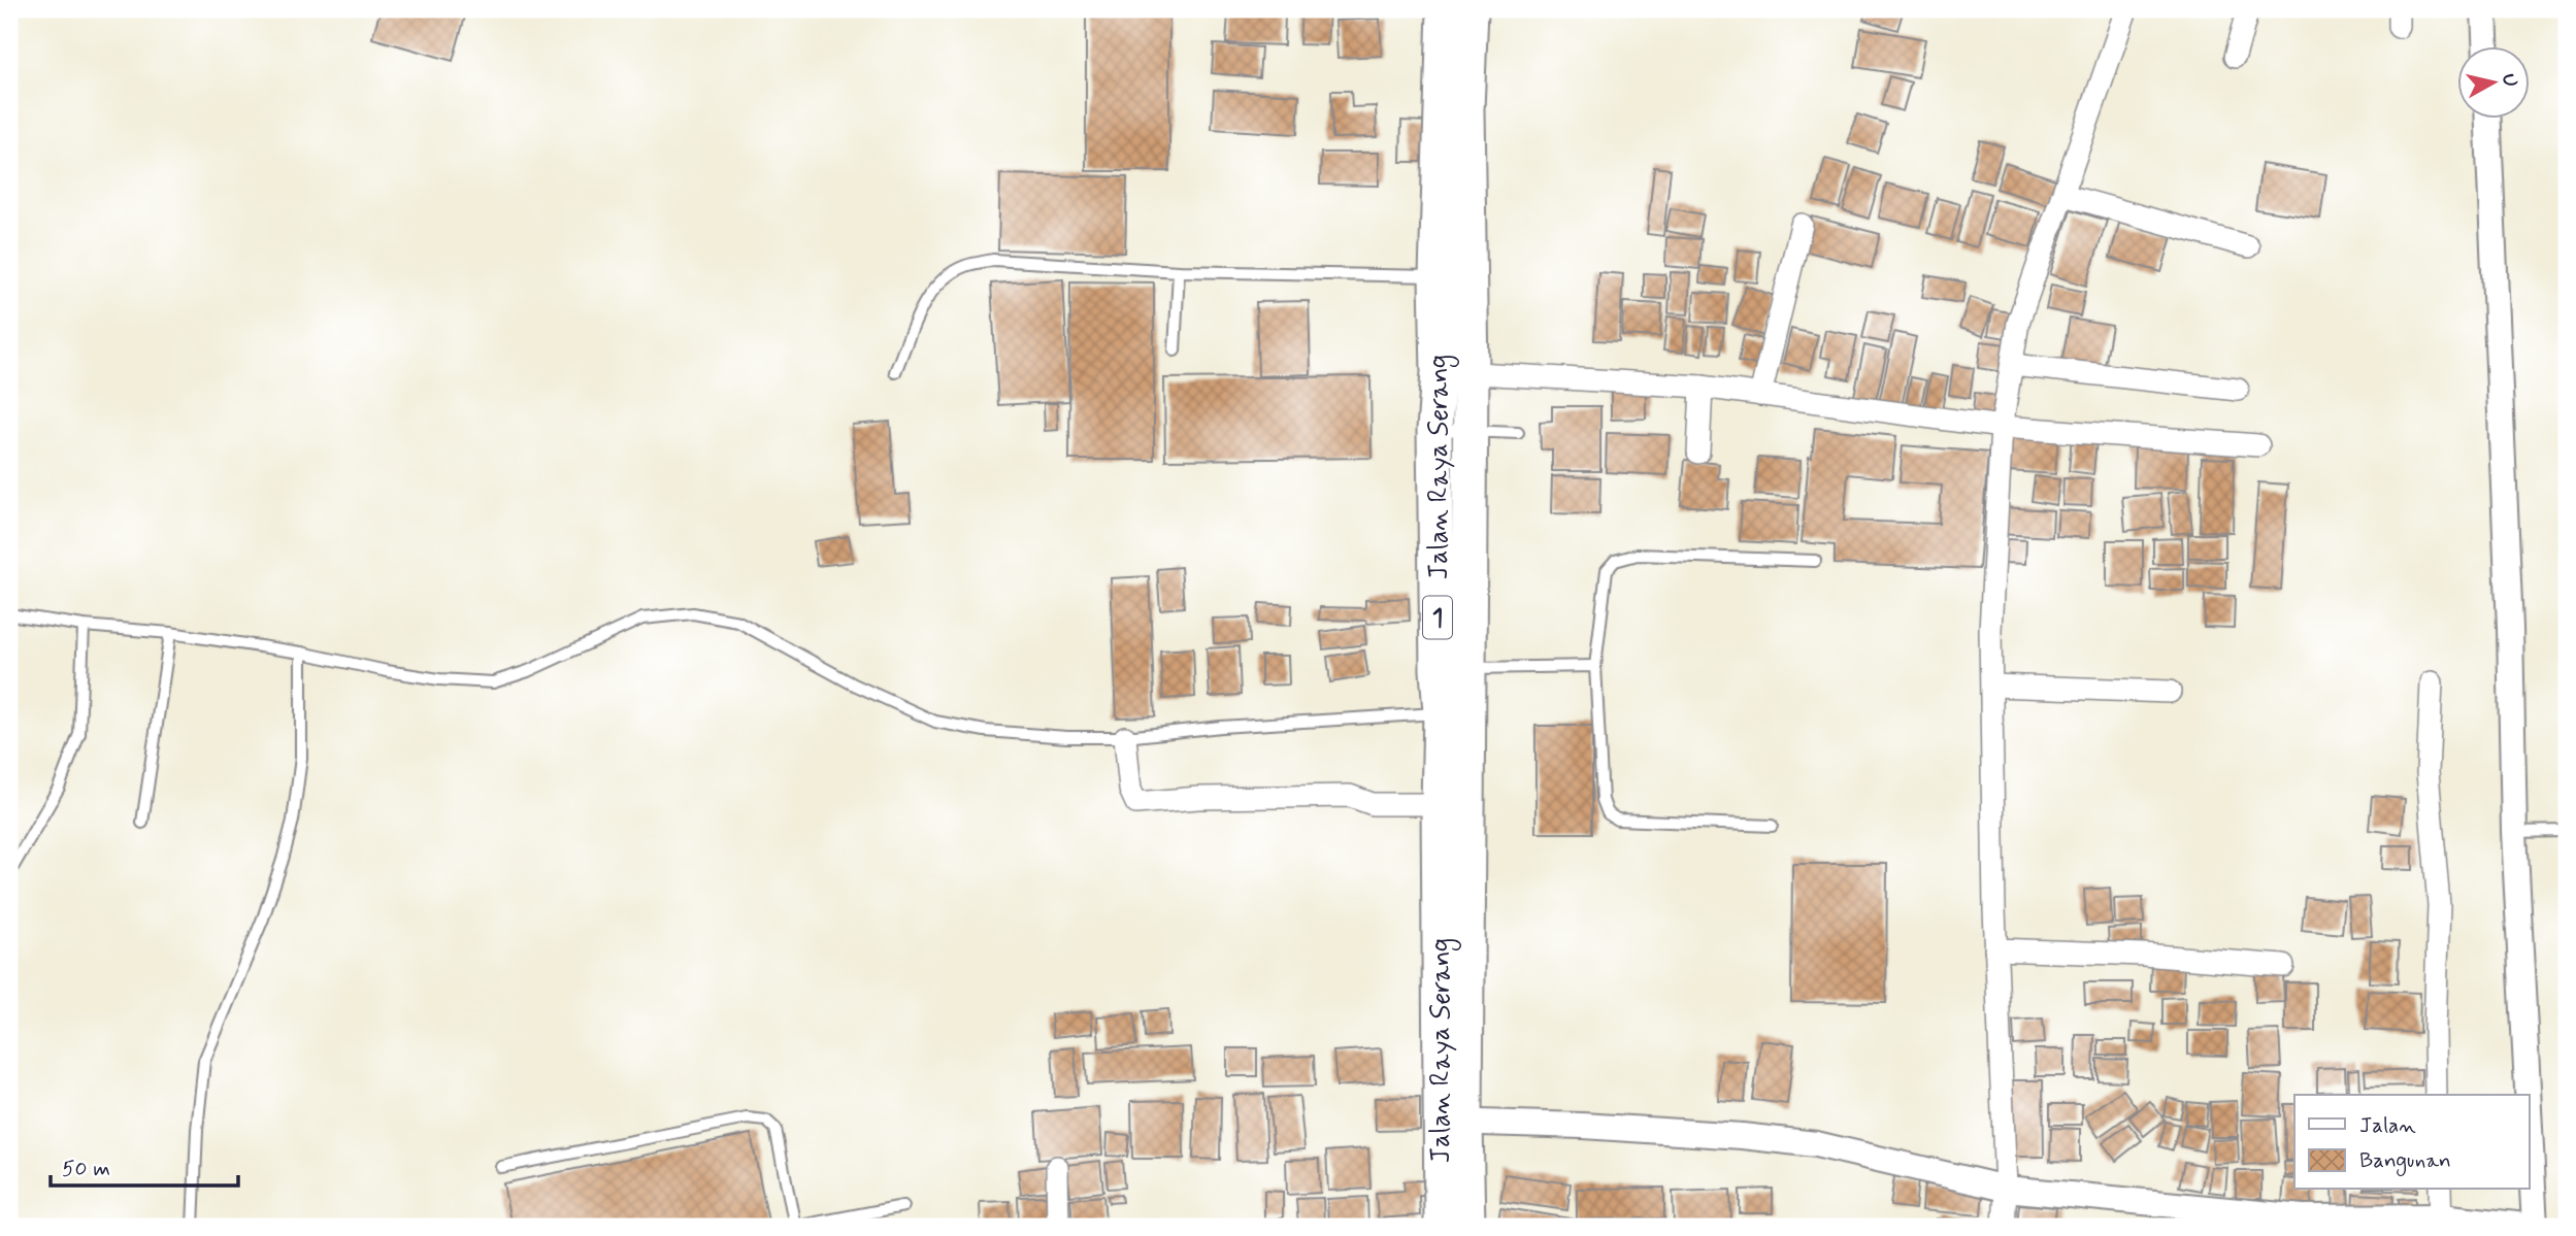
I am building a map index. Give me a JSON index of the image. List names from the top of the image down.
{
  "streets": {
    "highway": ["Jalan Raya Serang", "1"]
  },
  "legend": ["Jalan", "Bangunan"],
  "scale_bar": "50 m",
  "north": "right"
}
